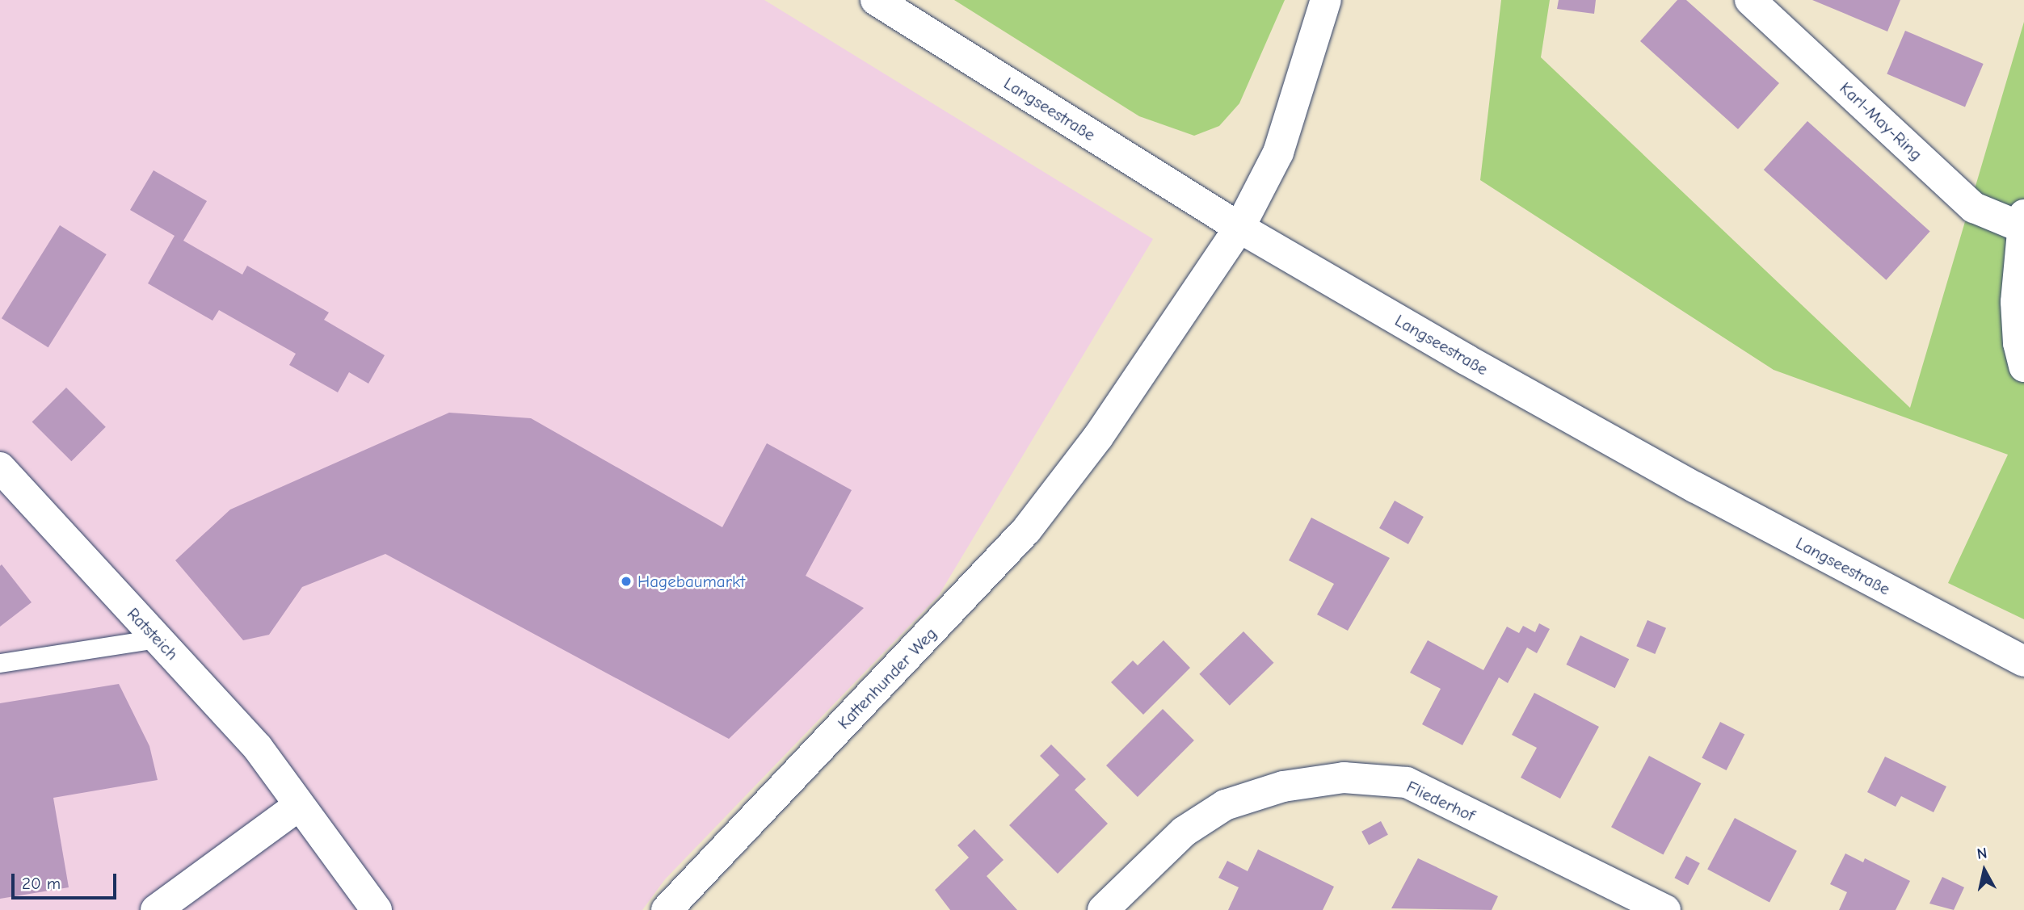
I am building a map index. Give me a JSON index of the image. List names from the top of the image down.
{
  "streets": {
    "street": [
      "Langseestraße",
      "Karl-May-Ring",
      "Ratsteich",
      "Kattenhunder Weg",
      "Fliederhof"
    ]
  },
  "crossings": [
    ["Langseestraße", "Kattenhunder Weg"]
  ],
  "places": ["Hagebaumarkt"],
  "scale_bar": "20 m",
  "north": "top"
}
